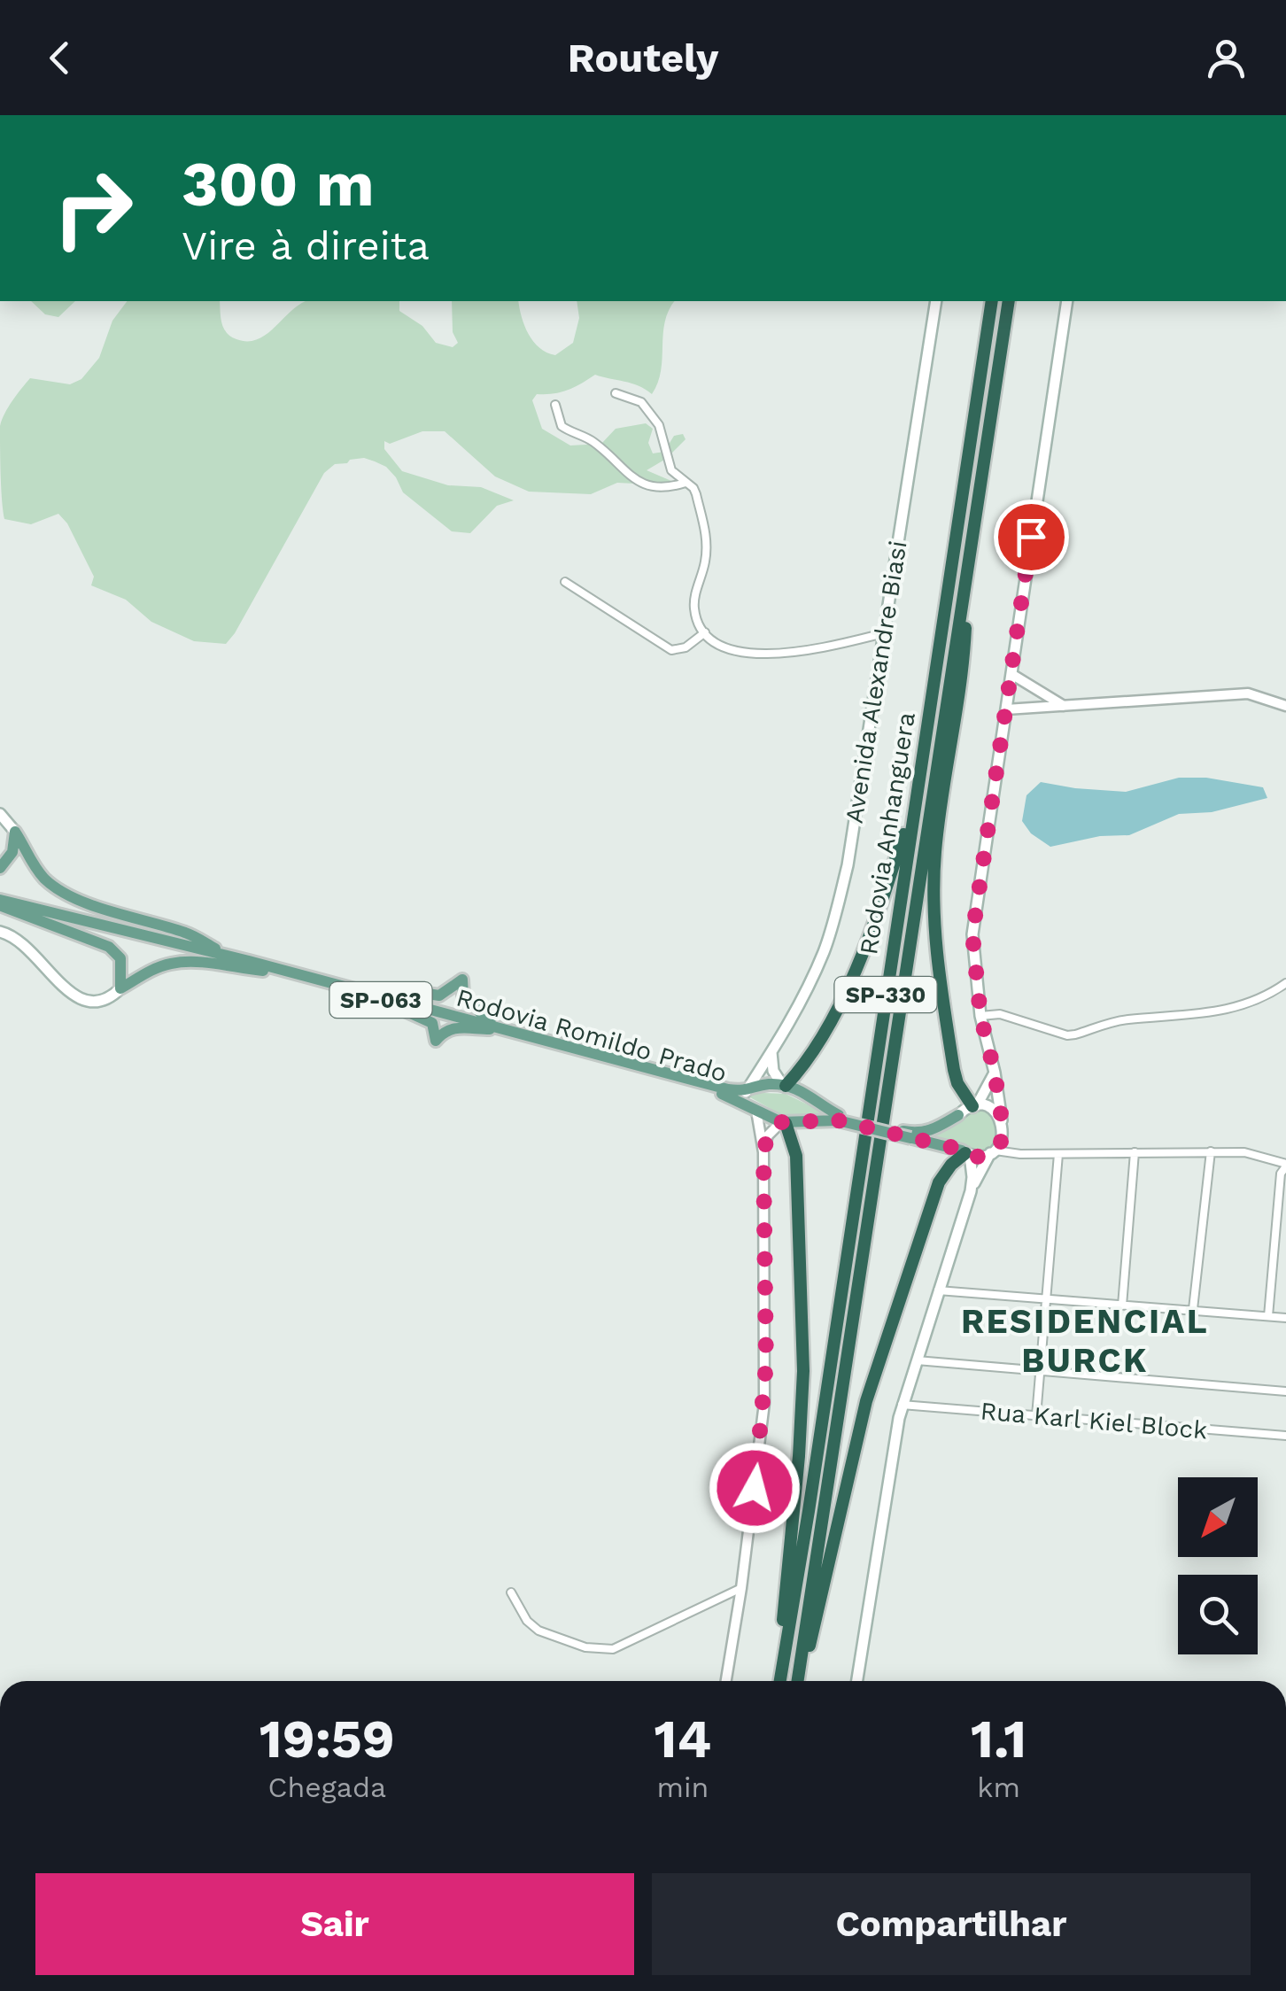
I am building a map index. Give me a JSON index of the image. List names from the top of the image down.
{
  "streets": {
    "highway": ["Rodovia Anhanguera", "SP-330"],
    "main road": ["Avenida Alexandre Biasi", "SP-063", "Rodovia Romildo Prado"],
    "street": ["Rua Karl Kiel Block"]
  },
  "crossings": [
    ["Avenida Alexandre Biasi", "SP-063"],
    ["Avenida Alexandre Biasi", "Rodovia Romildo Prado"],
    ["SP-063", "Rodovia Romildo Prado"]
  ],
  "districts": ["RESIDENCIAL BURCK"],
  "north": "bottom left",
  "page": {
    "header": "Routely",
    "turn": ["300 m", "Vire à direita"],
    "eta": [
      "19:59",
      "Chegada",
      "14",
      "min",
      "1.1",
      "km"
    ],
    "buttons": ["Sair", "Compartilhar"]
  }
}
